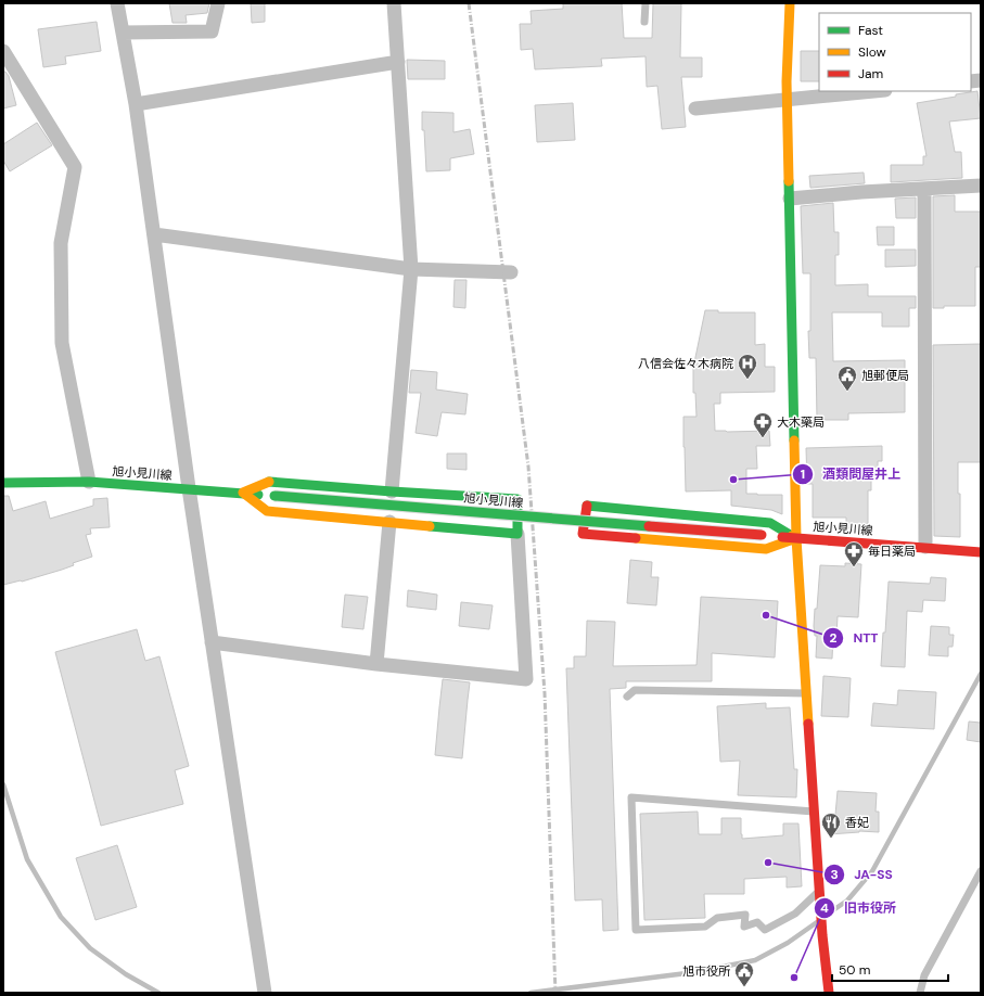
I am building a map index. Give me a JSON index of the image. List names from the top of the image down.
{
  "streets": {
    "main road": ["旭小見川線"]
  },
  "places": {
    "hospital": ["八信会佐々木病院"],
    "public building": ["旭郵便局", "旭市役所"],
    "pharmacy": ["大木藥局", "毎日薬局"],
    "other": [
      "酒類問屋井上",
      "NTT",
      "JA-SS",
      "旧市役所"
    ],
    "restaurant": ["香妃"]
  },
  "legend": ["Fast", "Slow", "Jam"],
  "scale_bar": "50 m"
}
